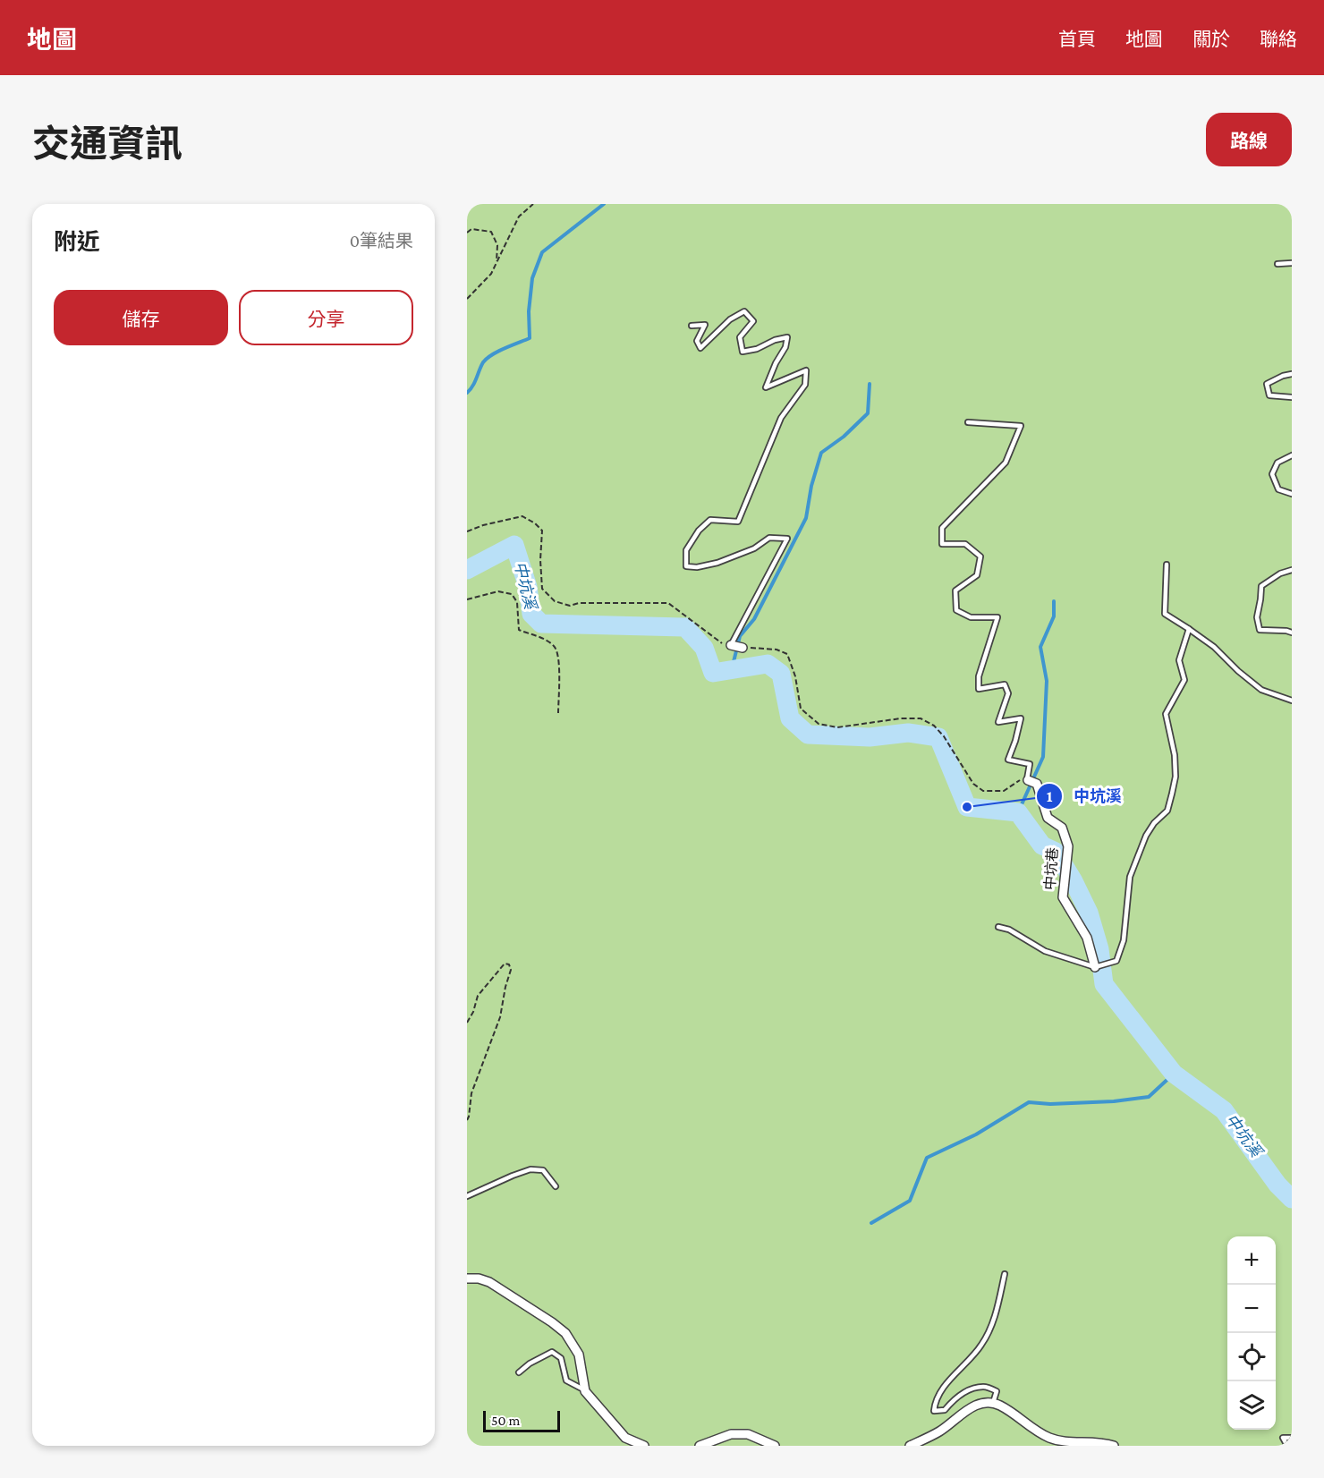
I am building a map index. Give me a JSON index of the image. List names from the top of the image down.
{
  "streets": {
    "street": ["中坑巷"]
  },
  "water": ["中坑溪"],
  "places": ["中坑溪"],
  "scale_bar": "50 m",
  "page": {
    "header": "地圖",
    "nav": [
      "首頁",
      "地圖",
      "關於",
      "聯絡"
    ],
    "title": "交通資訊",
    "buttons": [
      "路線",
      ["儲存", "分享"]
    ],
    "heading": ["附近", "0筆結果"],
    "map_buttons": ["+", "−"],
    "scale": "50 m"
  }
}
